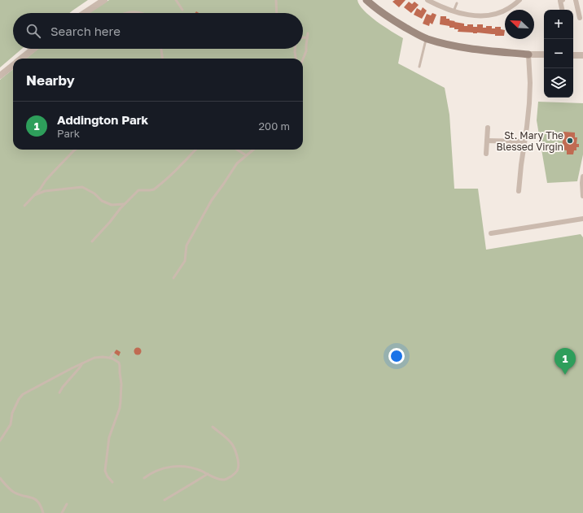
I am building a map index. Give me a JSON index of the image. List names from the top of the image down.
{
  "places": ["St. Mary The Blessed Virgin"],
  "north": "top left",
  "page": {
    "map_buttons": ["+", "−"],
    "search": "Search here",
    "heading": "Nearby",
    "list": [
      {
        "mark": "1",
        "name": "Addington Park",
        "note": "Park",
        "value": "200 m"
      }
    ],
    "pins": "1"
  }
}
